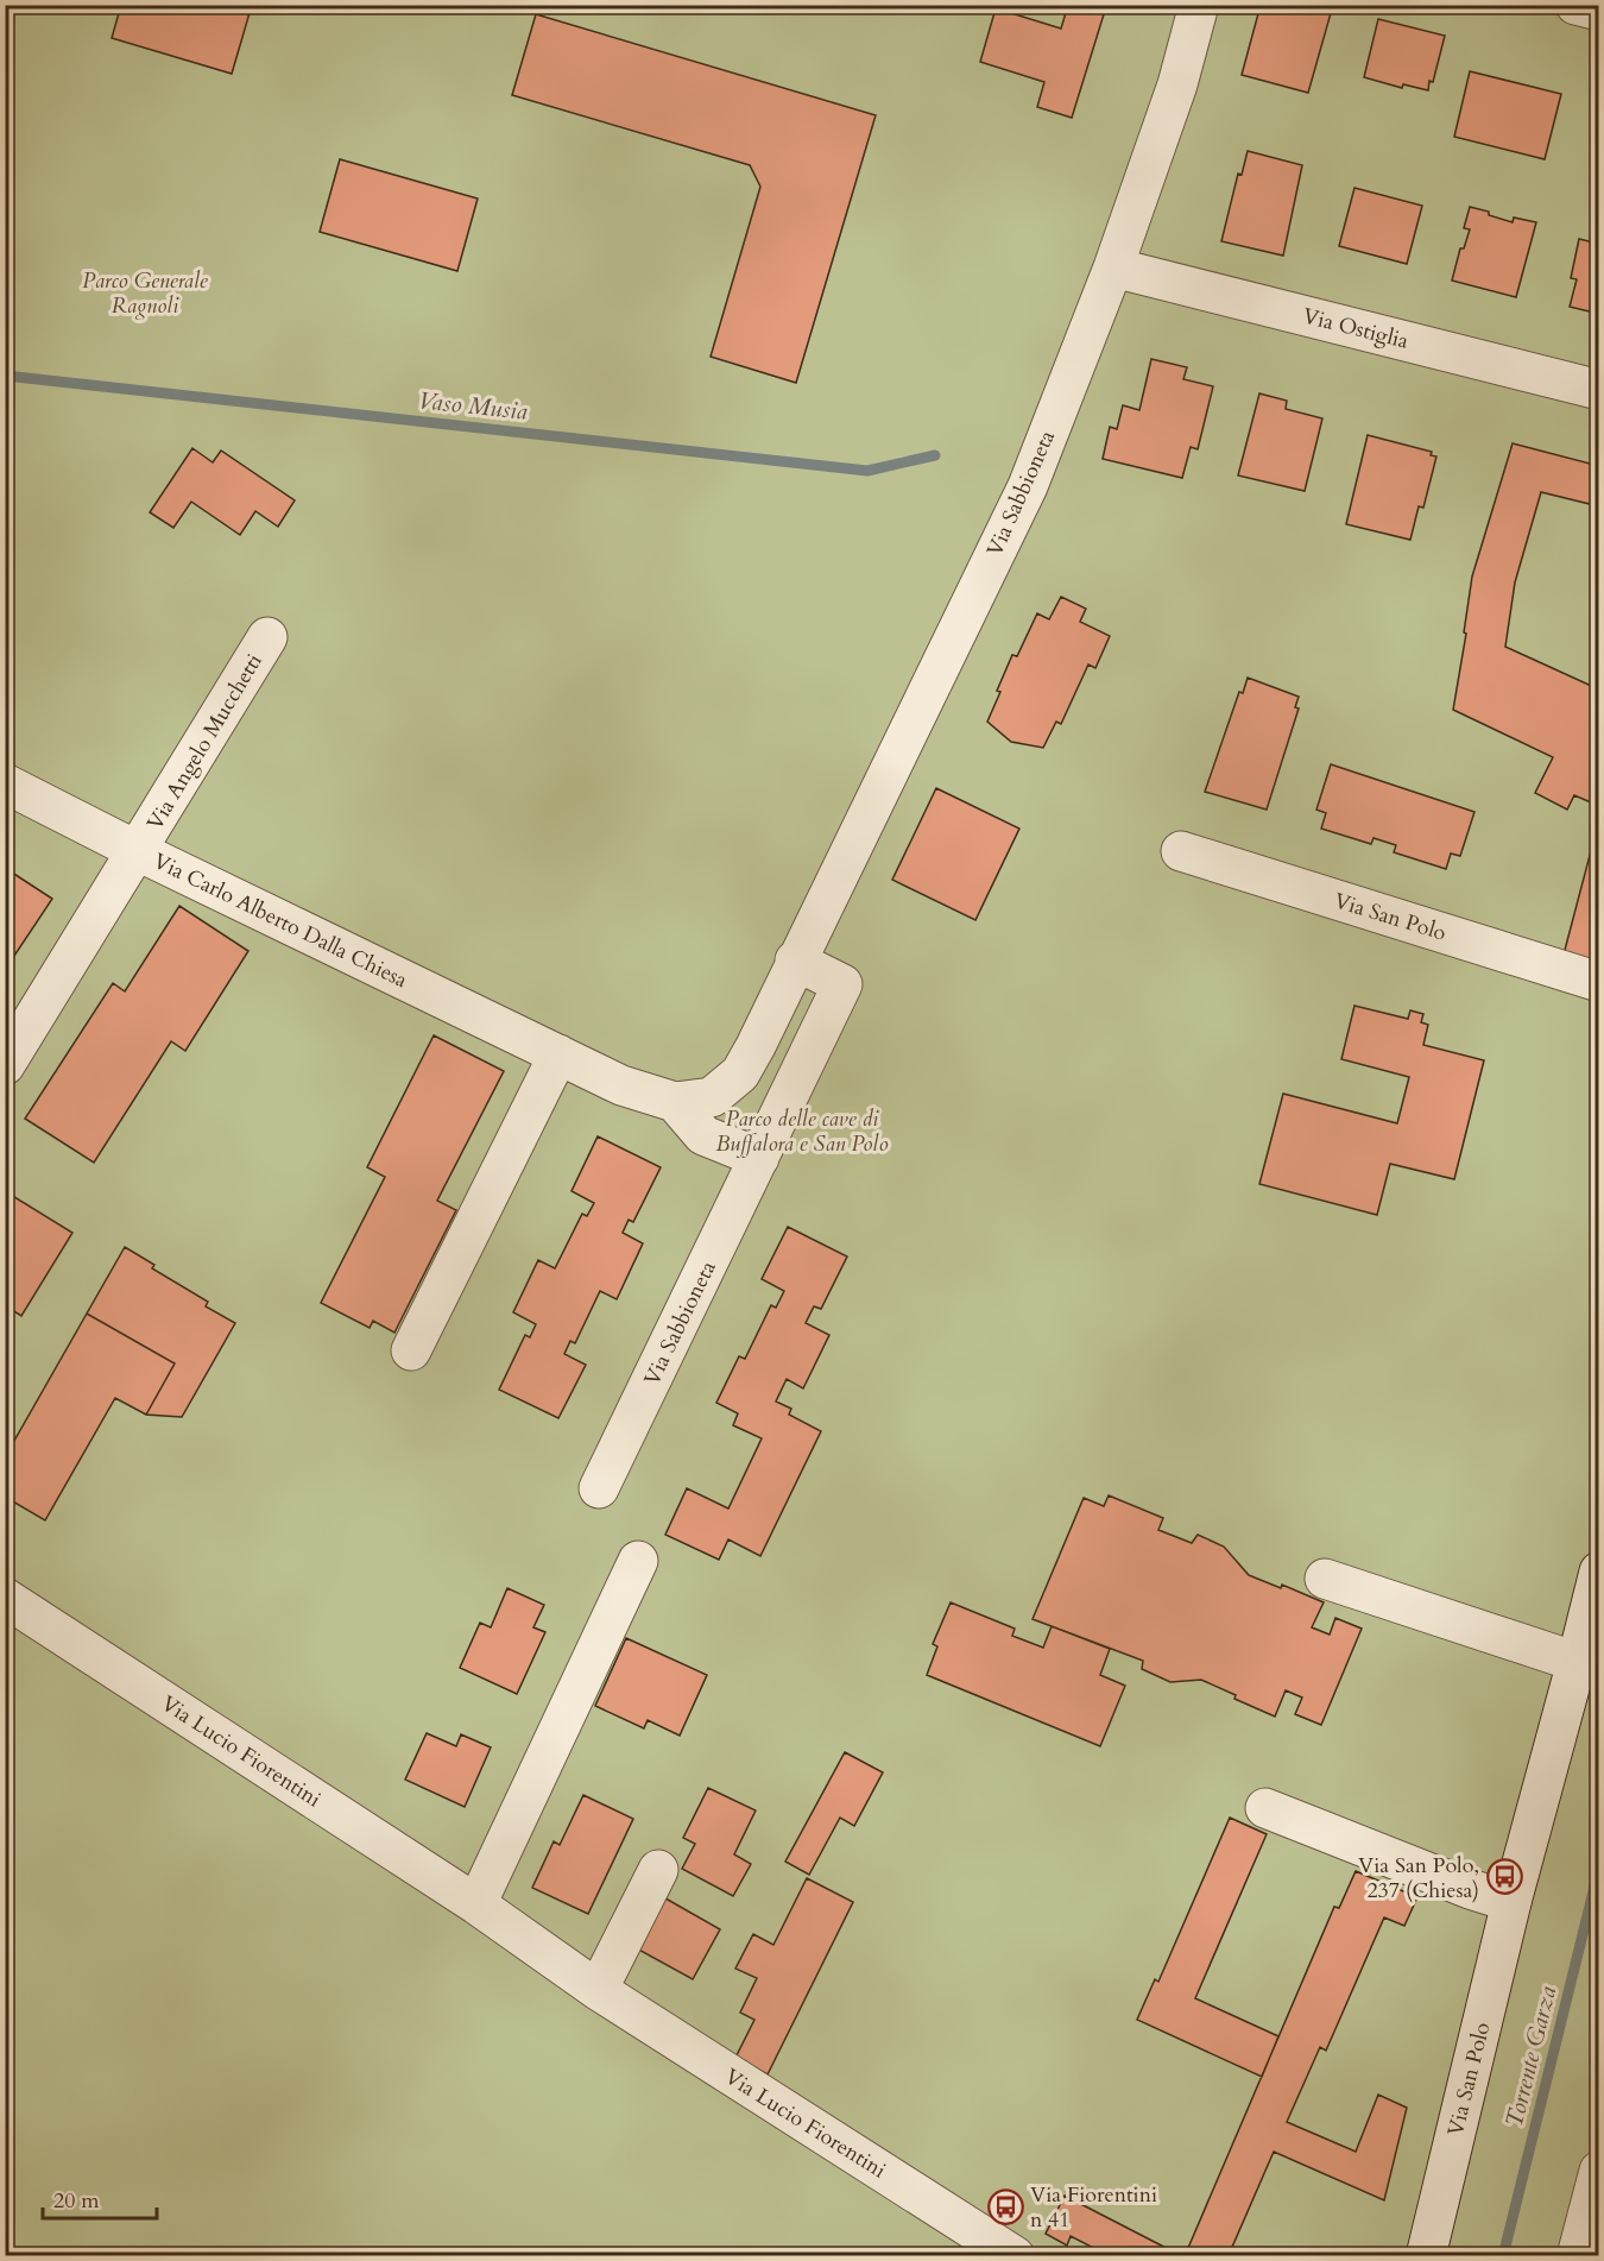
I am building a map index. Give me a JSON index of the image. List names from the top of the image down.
{
  "streets": {
    "street": [
      "Via Ostiglia",
      "Via Sabbioneta",
      "Via Angelo Mucchetti",
      "Via San Polo",
      "Via Carlo Alberto Dalla Chiesa",
      "Via Lucio Fiorentini"
    ]
  },
  "crossings": [
    ["Via Ostiglia", "Via Sabbioneta"],
    ["Via Sabbioneta", "Via Carlo Alberto Dalla Chiesa"],
    ["Via Angelo Mucchetti", "Via Carlo Alberto Dalla Chiesa"]
  ],
  "water": ["Vaso Musia", "Torrente Garza"],
  "parks": ["Parco Generale Ragnoli", "Parco delle cave di Buffalora e San Polo"],
  "places": {
    "bus stop": ["Via San Polo, 237 (Chiesa)", "Via Fiorentini n 41"]
  },
  "scale_bar": "20 m"
}
